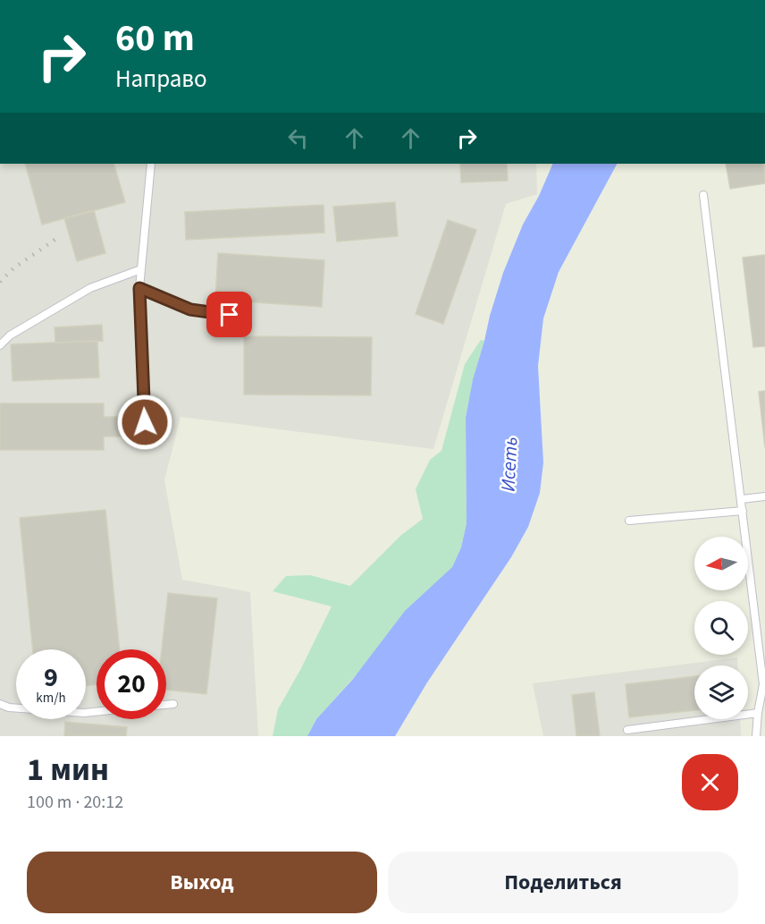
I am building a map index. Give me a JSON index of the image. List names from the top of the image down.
{
  "water": ["Исеть"],
  "north": "left",
  "page": {
    "turn": ["60 m", "Направо"],
    "speed": "9 km/h",
    "limit": "20",
    "heading": ["1 мин", "100 m · 20:12"],
    "buttons": ["Выход", "Поделиться"]
  }
}
